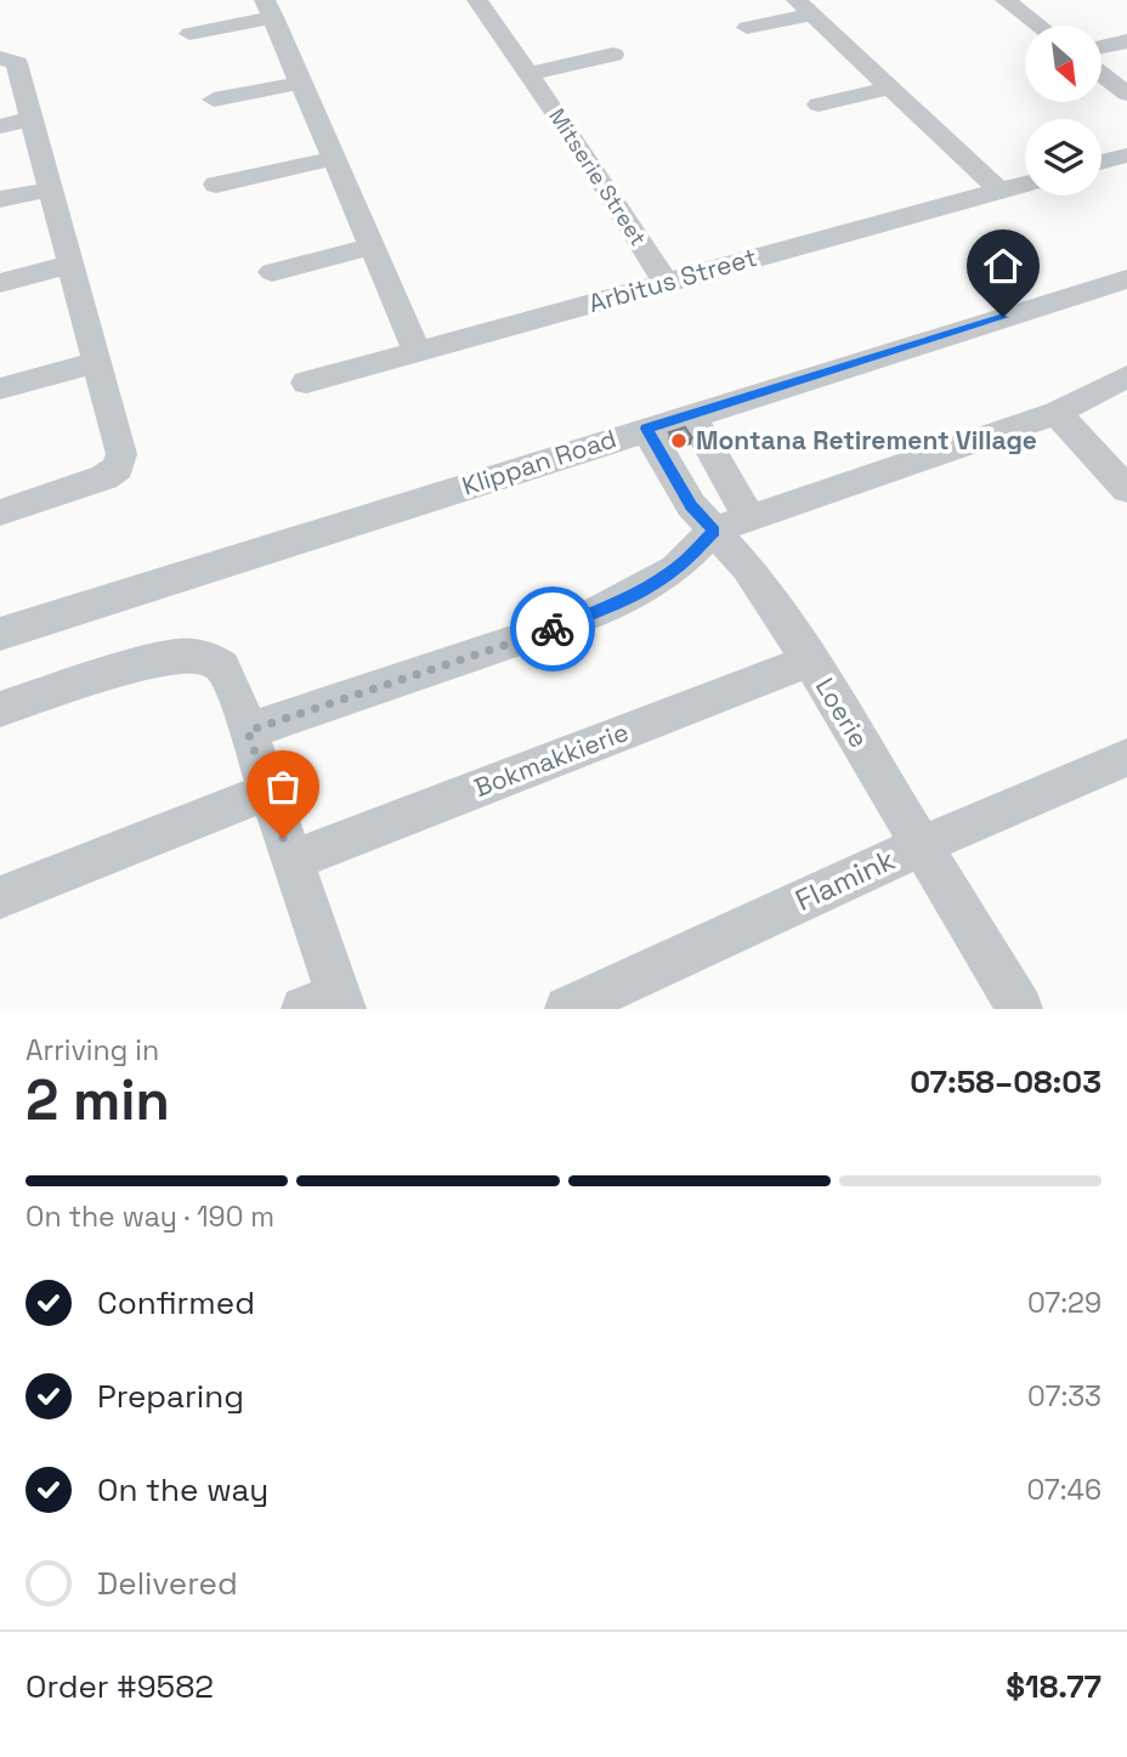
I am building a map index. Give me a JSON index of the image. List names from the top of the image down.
{
  "streets": {
    "street": [
      "Mitserie Street",
      "Arbitus Street",
      "Klippan Road",
      "Loerie",
      "Bokmakkierie",
      "Flamink"
    ]
  },
  "crossings": [
    ["Mitserie Street", "Arbitus Street"],
    ["Klippan Road", "Loerie"],
    ["Loerie", "Bokmakkierie"],
    ["Loerie", "Flamink"]
  ],
  "places": ["Montana Retirement Village"],
  "north": "bottom right",
  "page": {
    "heading": ["2 min", "Arriving in", "07:58–08:03"],
    "panel": ["Order #9582", "$18.77"],
    "bar": "On the way · 190 m",
    "list": [
      ["Confirmed", "07:29"],
      ["Preparing", "07:33"],
      ["On the way", "07:46"],
      "Delivered"
    ]
  }
}
